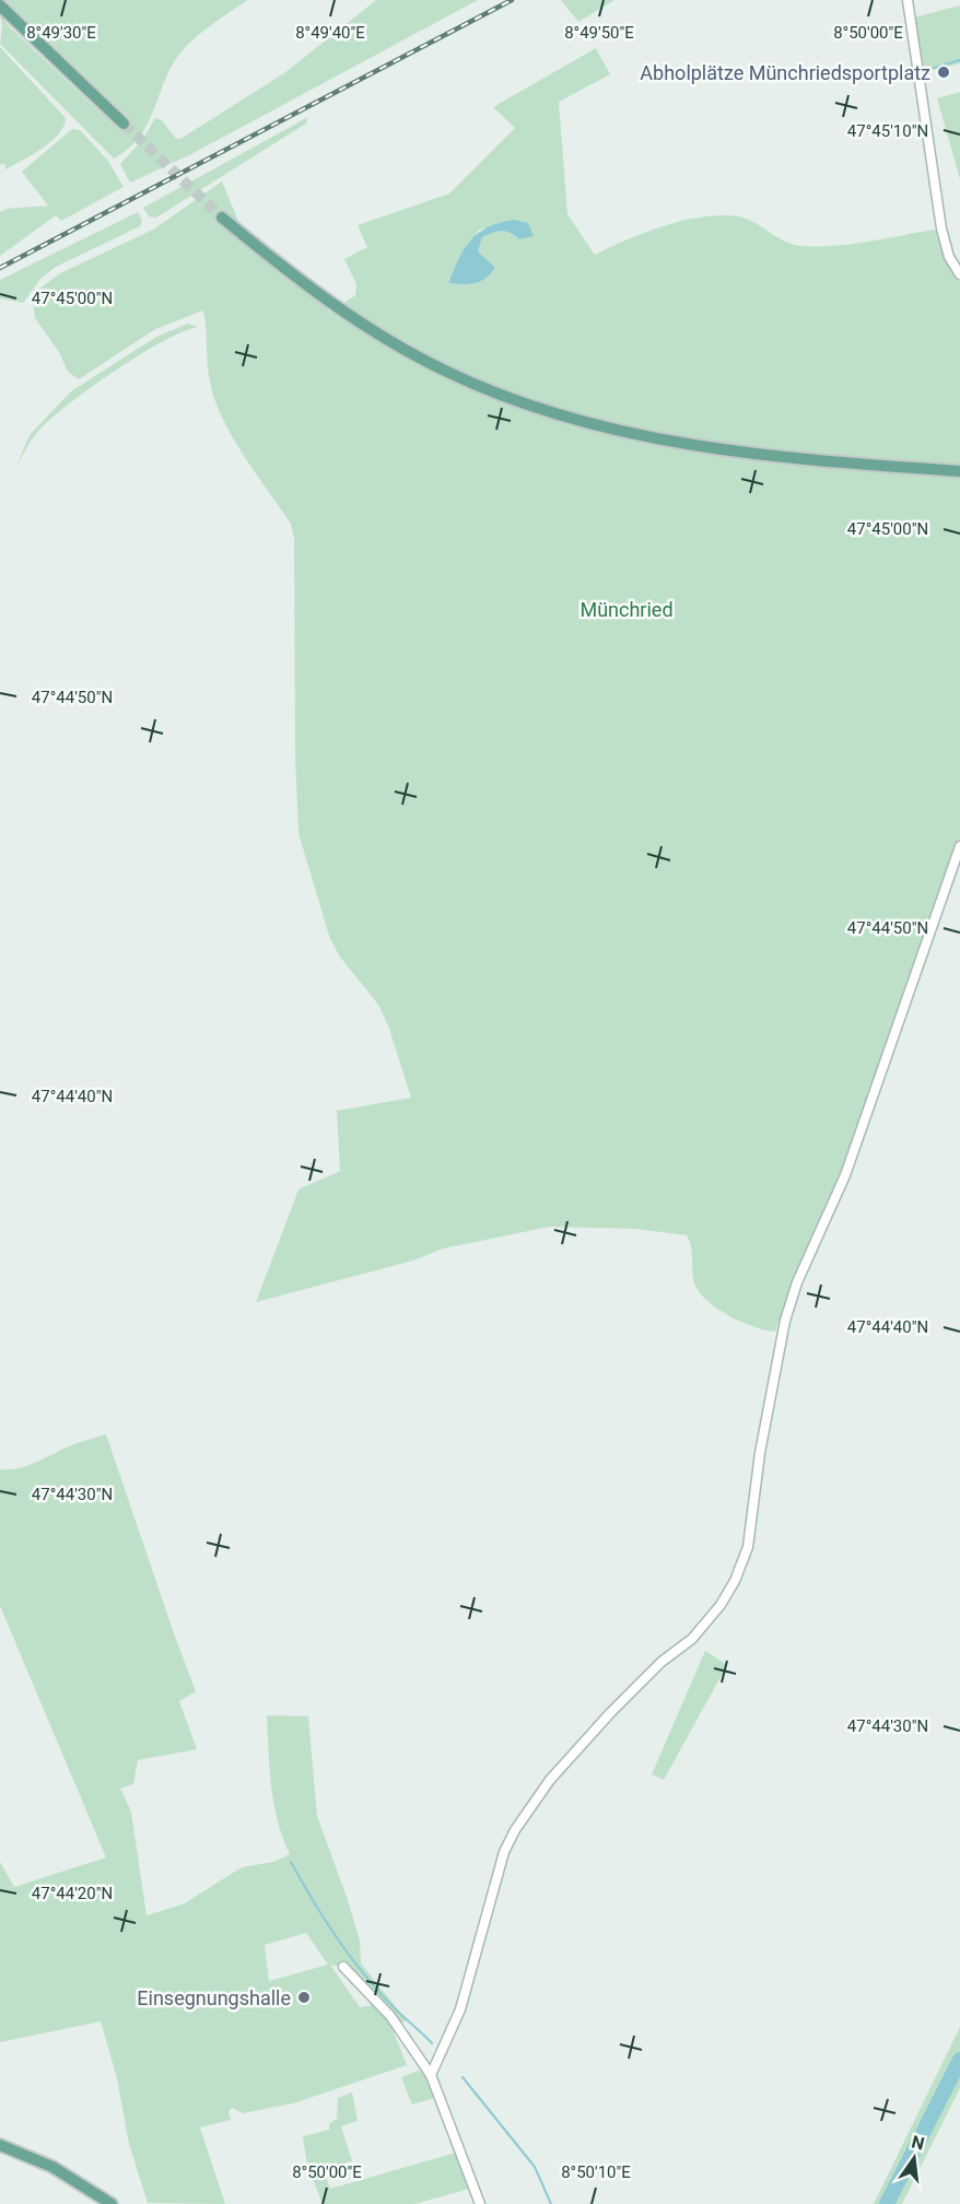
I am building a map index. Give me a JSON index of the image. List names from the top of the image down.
{
  "parks": ["Münchried"],
  "places": ["Abholplätze Münchriedsportplatz", "Einsegnungshalle"],
  "north": "top",
  "coordinates": [
    "8°49'40\"E",
    "8°49'30\"E",
    "8°49'50\"E",
    "8°50'00\"E",
    "47°45'10\"N",
    "47°45'00\"N",
    "47°44'50\"N",
    "47°44'40\"N",
    "47°44'30\"N",
    "47°44'20\"N",
    "8°50'10\"E"
  ]
}
